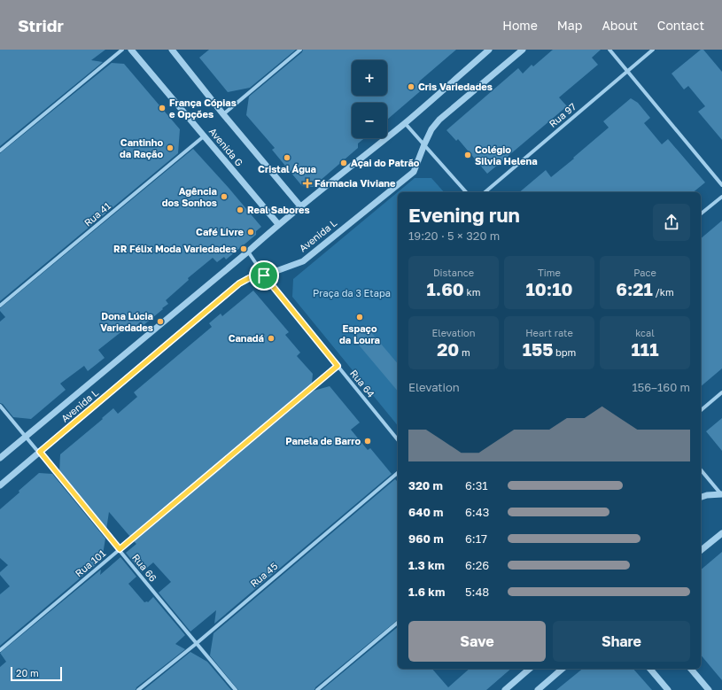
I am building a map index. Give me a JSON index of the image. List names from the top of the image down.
{
  "streets": {
    "street": [
      "Rua 97",
      "Avenida G",
      "Rua 41",
      "Avenida L",
      "Rua 64",
      "Rua 101",
      "Rua 66",
      "Rua 45"
    ]
  },
  "crossings": [
    ["Avenida G", "Rua 41"],
    ["Avenida G", "Avenida L"],
    ["Avenida L", "Rua 64"],
    ["Avenida L", "Rua 66"],
    ["Rua 64", "Rua 101"],
    ["Rua 101", "Rua 66"],
    ["Rua 66", "Rua 45"]
  ],
  "parks": ["Praça da 3 Etapa"],
  "places": {
    "other": [
      "Cris Variedades",
      "França Cópias e Opções",
      "Cantinho da Ração",
      "Colégio Silvia Helena",
      "Cristal Água",
      "Açai do Patrão",
      "Agência dos Sonhos",
      "Real Sabores",
      "Café Livre",
      "RR Félix Moda Variedades",
      "Espaço da Loura",
      "Dona Lúcia Variedades",
      "Canadá",
      "Panela de Barro"
    ],
    "health": ["Fármacia Viviane"]
  },
  "scale_bar": "20 m",
  "page": {
    "header": "Stridr",
    "nav": [
      "Home",
      "Map",
      "About",
      "Contact"
    ],
    "map_buttons": ["+", "−"],
    "heading": ["Evening run", "19:20 · 5 × 320 m"],
    "stats": [
      ["Distance", "1.60 km"],
      ["Time", "10:10"],
      ["Pace", "6:21 /km"],
      ["Elevation", "20 m"],
      ["Heart rate", "155 bpm"],
      ["kcal", "111"]
    ],
    "chart": ["Elevation", "156–160 m"],
    "list": [
      {
        "name": "320 m",
        "note": "6:31"
      },
      {
        "name": "640 m",
        "note": "6:43"
      },
      {
        "name": "960 m",
        "note": "6:17"
      },
      {
        "name": "1.3 km",
        "note": "6:26"
      },
      {
        "name": "1.6 km",
        "note": "5:48"
      }
    ],
    "buttons": ["Save", "Share"],
    "scale": "20 m"
  }
}
